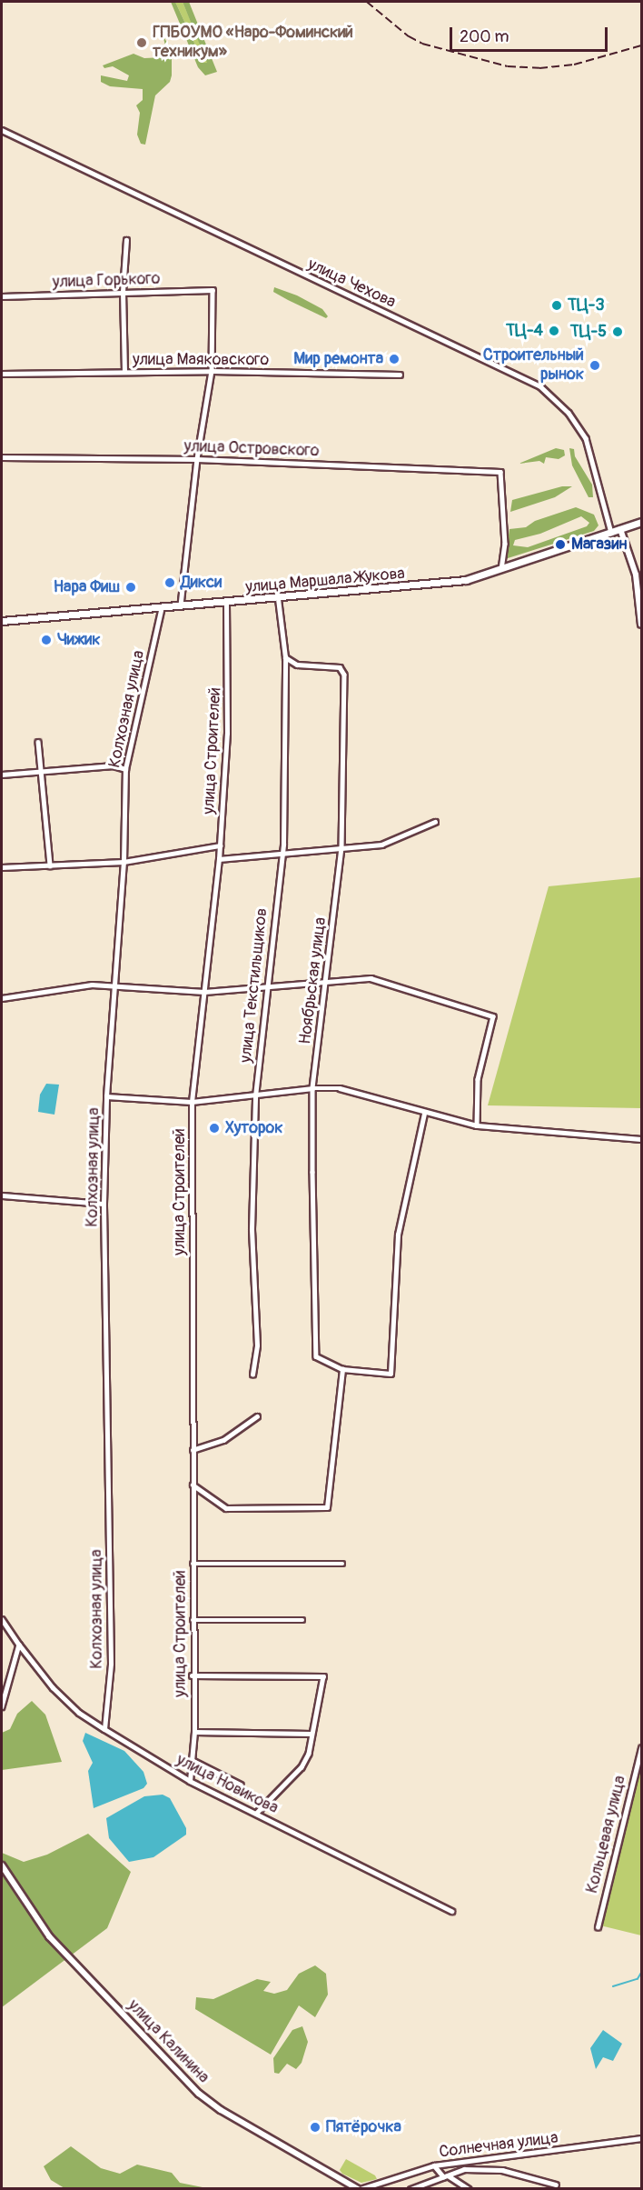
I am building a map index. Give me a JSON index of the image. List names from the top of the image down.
{
  "streets": {
    "main road": ["улица Маршала Жукова"],
    "street": [
      "улица Горького",
      "улица Чехова",
      "улица Маяковского",
      "улица Островского",
      "Колхозная улица",
      "улица Строителей",
      "Ноябрьская улица",
      "улица Текстильщиков",
      "улица Новикова",
      "Кольцевая улица",
      "улица Калинина",
      "Солнечная улица"
    ]
  },
  "crossings": [
    ["улица Горького", "улица Маяковского"],
    ["улица Чехова", "улица Маршала Жукова"],
    ["улица Островского", "улица Маршала Жукова"],
    ["улица Маршала Жукова", "Колхозная улица"],
    ["улица Маршала Жукова", "улица Строителей"],
    ["улица Маршала Жукова", "улица Текстильщиков"],
    ["Колхозная улица", "улица Новикова"],
    ["улица Строителей", "улица Новикова"],
    ["Ноябрьская улица", "улица Текстильщиков"],
    ["улица Калинина", "Солнечная улица"]
  ],
  "places": [
    "ГПБОУМО «Наро-Фоминский техникум»",
    "ТЦ-3",
    "ТЦ-4",
    "ТЦ-5",
    "Мир ремонта",
    "Строительный рынок",
    "Магазин",
    "Дикси",
    "Нара Фиш",
    "Чижик",
    "Хуторок",
    "Пятёрочка"
  ],
  "scale_bar": "200 m"
}
